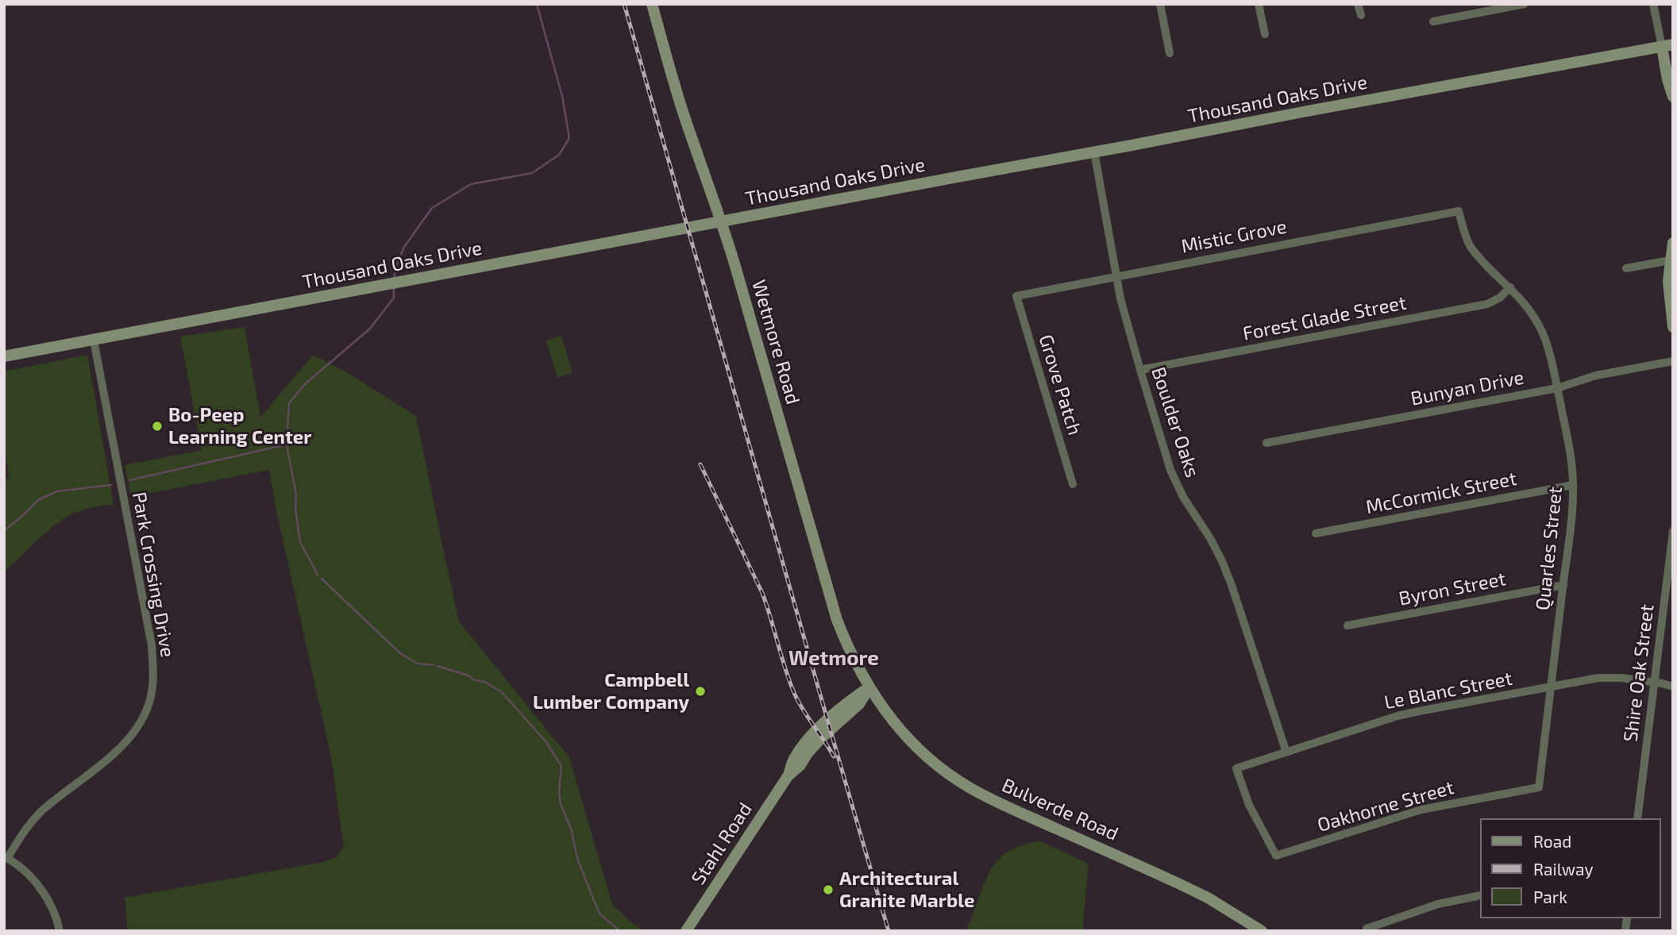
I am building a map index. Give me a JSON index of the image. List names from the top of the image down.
{
  "streets": {
    "main road": [
      "Thousand Oaks Drive",
      "Wetmore Road",
      "Bulverde Road",
      "Stahl Road"
    ],
    "street": [
      "Mistic Grove",
      "Forest Glade Street",
      "Grove Patch",
      "Bunyan Drive",
      "Boulder Oaks",
      "McCormick Street",
      "Quarles Street",
      "Park Crossing Drive",
      "Byron Street",
      "Shire Oak Street",
      "Le Blanc Street",
      "Oakhorne Street"
    ]
  },
  "crossings": [
    ["Thousand Oaks Drive", "Wetmore Road"],
    ["Thousand Oaks Drive", "Boulder Oaks"],
    ["Thousand Oaks Drive", "Park Crossing Drive"],
    ["Mistic Grove", "Grove Patch"],
    ["Mistic Grove", "Boulder Oaks"],
    ["Mistic Grove", "Quarles Street"],
    ["Forest Glade Street", "Boulder Oaks"],
    ["Forest Glade Street", "Quarles Street"],
    ["Wetmore Road", "Bulverde Road"],
    ["Wetmore Road", "Stahl Road"],
    ["Bunyan Drive", "Quarles Street"],
    ["Boulder Oaks", "Le Blanc Street"],
    ["McCormick Street", "Quarles Street"],
    ["Quarles Street", "Byron Street"],
    ["Quarles Street", "Le Blanc Street"],
    ["Quarles Street", "Oakhorne Street"],
    ["Shire Oak Street", "Le Blanc Street"],
    ["Le Blanc Street", "Oakhorne Street"],
    ["Bulverde Road", "Stahl Road"]
  ],
  "districts": ["Wetmore"],
  "places": ["Bo-Peep Learning Center", "Campbell Lumber Company", "Architectural Granite Marble"],
  "legend": ["Road", "Railway", "Park"]
}
